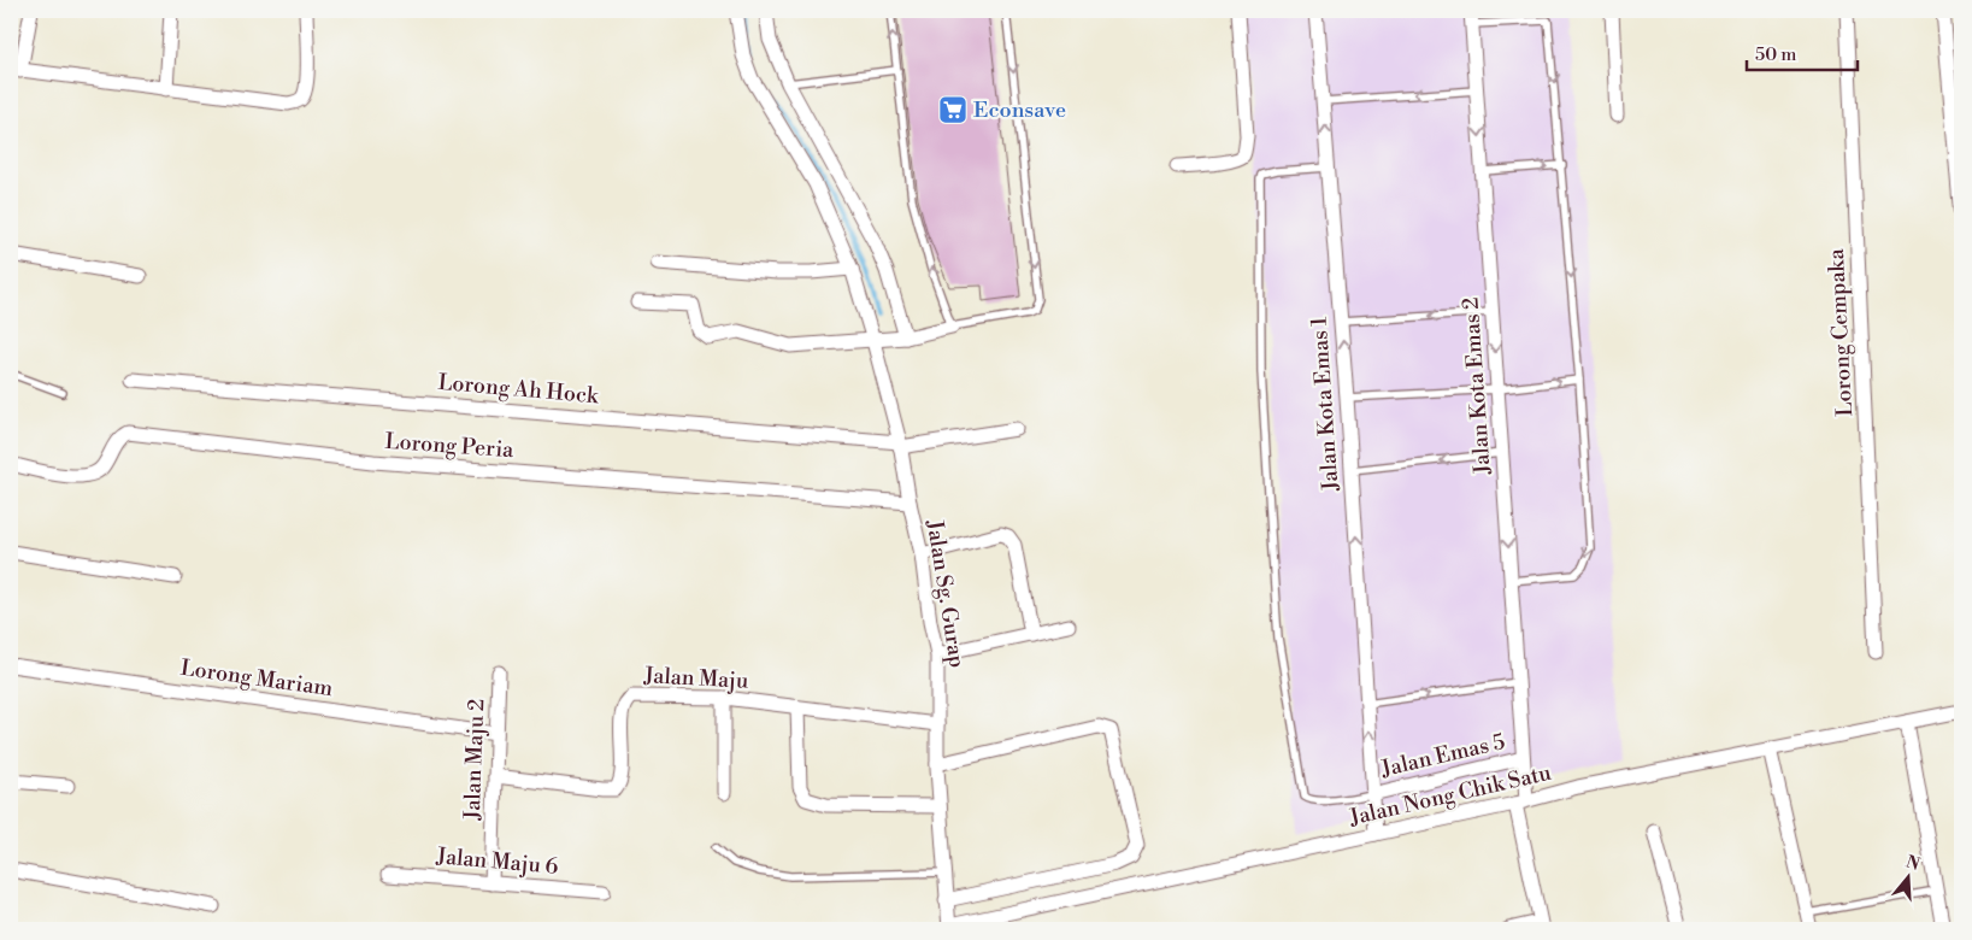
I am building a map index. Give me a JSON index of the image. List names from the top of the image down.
{
  "streets": {
    "street": [
      "Lorong Cempaka",
      "Jalan Kota Emas 2",
      "Lorong Ah Hock",
      "Jalan Kota Emas 1",
      "Lorong Peria",
      "Jalan Sg. Gurap",
      "Lorong Mariam",
      "Jalan Maju",
      "Jalan Emas 5",
      "Jalan Maju 2",
      "Jalan Nong Chik Satu",
      "Jalan Maju 6"
    ]
  },
  "crossings": [
    ["Jalan Kota Emas 2", "Jalan Emas 5"],
    ["Jalan Kota Emas 2", "Jalan Nong Chik Satu"],
    ["Lorong Ah Hock", "Jalan Sg. Gurap"],
    ["Jalan Kota Emas 1", "Jalan Emas 5"],
    ["Jalan Kota Emas 1", "Jalan Nong Chik Satu"],
    ["Lorong Peria", "Jalan Sg. Gurap"],
    ["Jalan Sg. Gurap", "Jalan Maju"],
    ["Jalan Sg. Gurap", "Jalan Nong Chik Satu"],
    ["Lorong Mariam", "Jalan Maju 2"],
    ["Jalan Maju", "Jalan Maju 2"],
    ["Jalan Maju 2", "Jalan Maju 6"]
  ],
  "one_way": ["Jalan Kota Emas 1"],
  "places": {
    "supermarket": ["Econsave"]
  },
  "scale_bar": "50 m",
  "north": "top"
}
